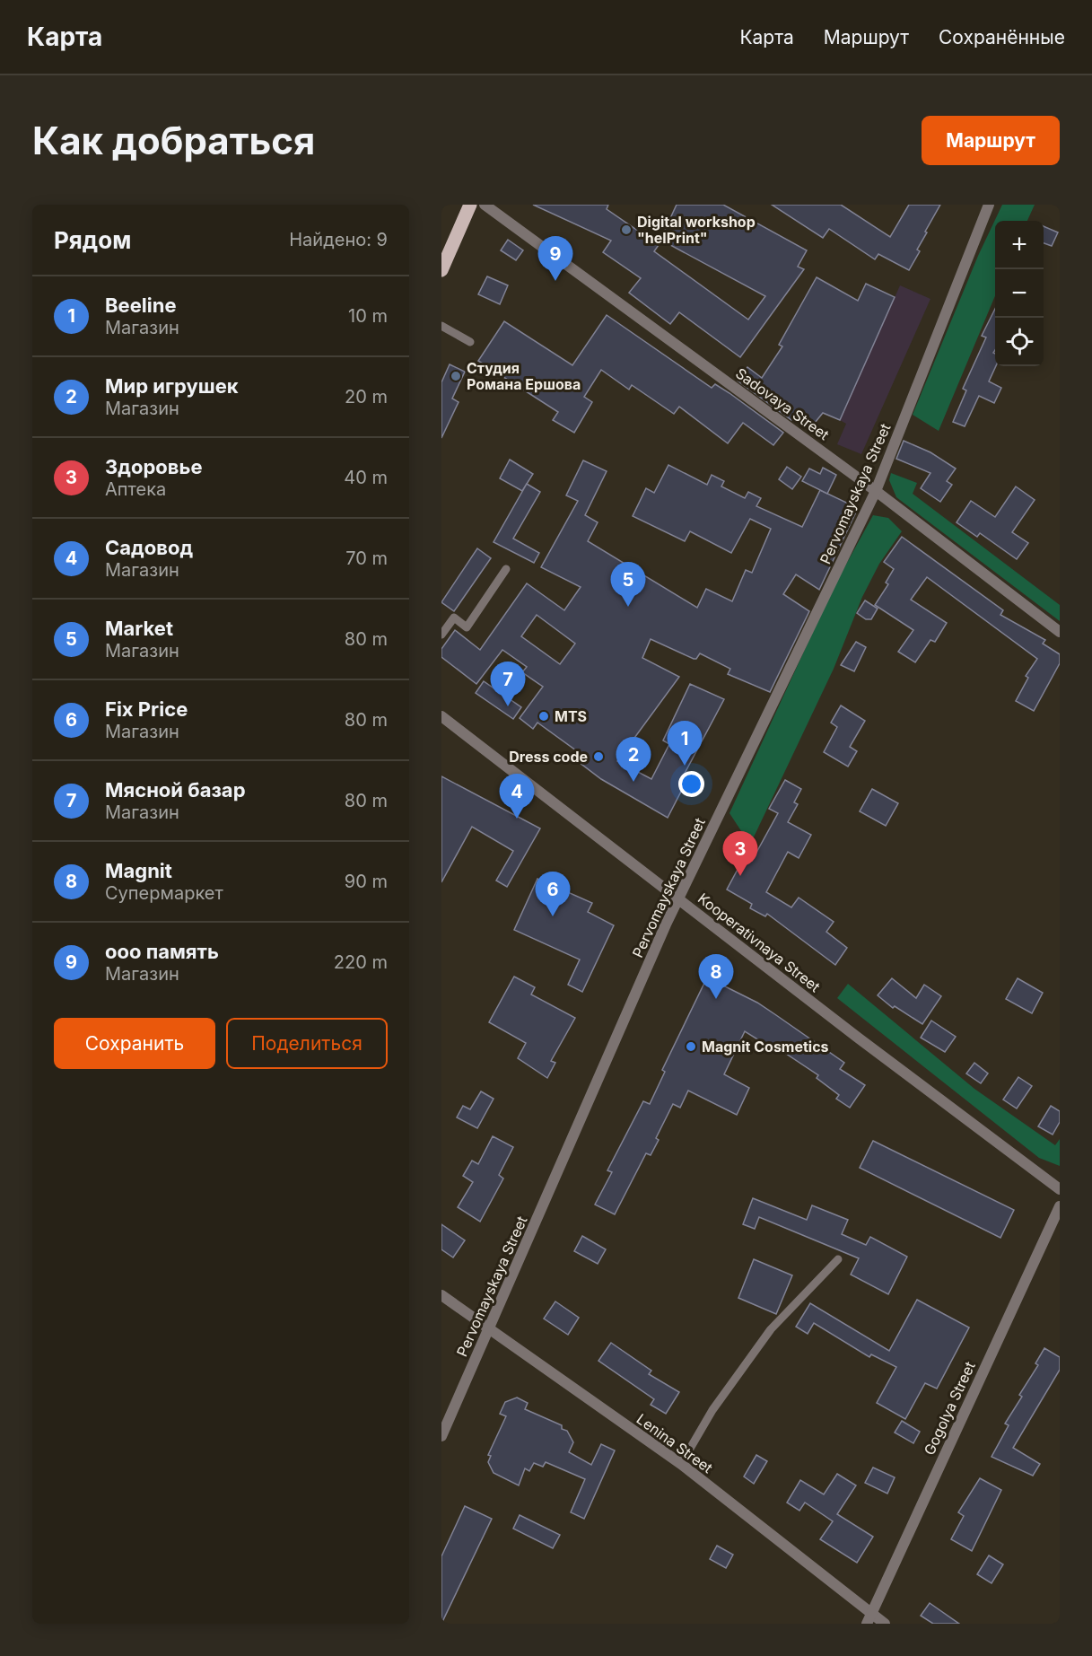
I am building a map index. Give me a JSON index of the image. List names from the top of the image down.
{
  "streets": {
    "street": [
      "Sadovaya Street",
      "Pervomayskaya Street",
      "Kooperativnaya Street",
      "Gogolya Street",
      "Lenina Street"
    ]
  },
  "crossings": [
    ["Sadovaya Street", "Pervomayskaya Street"],
    ["Pervomayskaya Street", "Kooperativnaya Street"],
    ["Pervomayskaya Street", "Lenina Street"],
    ["Gogolya Street", "Lenina Street"]
  ],
  "places": [
    "Digital workshop \"helPrint\"",
    "Студия Романа Ершова",
    "MTS",
    "Dress code",
    "Magnit Cosmetics"
  ],
  "page": {
    "header": "Карта",
    "nav": ["Карта", "Маршрут", "Сохранённые"],
    "buttons": [
      "Маршрут",
      ["Сохранить", "Поделиться"]
    ],
    "title": "Как добраться",
    "heading": ["Рядом", "Найдено: 9"],
    "map_buttons": ["+", "−"],
    "pins": [
      "9",
      "5",
      "7",
      "1",
      "2",
      "4",
      "3",
      "6",
      "8"
    ],
    "list": [
      {
        "mark": "1",
        "name": "Beeline",
        "note": "Магазин",
        "value": "10 m"
      },
      {
        "mark": "2",
        "name": "Мир игрушек",
        "note": "Магазин",
        "value": "20 m"
      },
      {
        "mark": "3",
        "name": "Здоровье",
        "note": "Аптека",
        "value": "40 m"
      },
      {
        "mark": "4",
        "name": "Садовод",
        "note": "Магазин",
        "value": "70 m"
      },
      {
        "mark": "5",
        "name": "Market",
        "note": "Магазин",
        "value": "80 m"
      },
      {
        "mark": "6",
        "name": "Fix Price",
        "note": "Магазин",
        "value": "80 m"
      },
      {
        "mark": "7",
        "name": "Мясной базар",
        "note": "Магазин",
        "value": "80 m"
      },
      {
        "mark": "8",
        "name": "Magnit",
        "note": "Супермаркет",
        "value": "90 m"
      },
      {
        "mark": "9",
        "name": "ооо память",
        "note": "Магазин",
        "value": "220 m"
      }
    ]
  }
}
